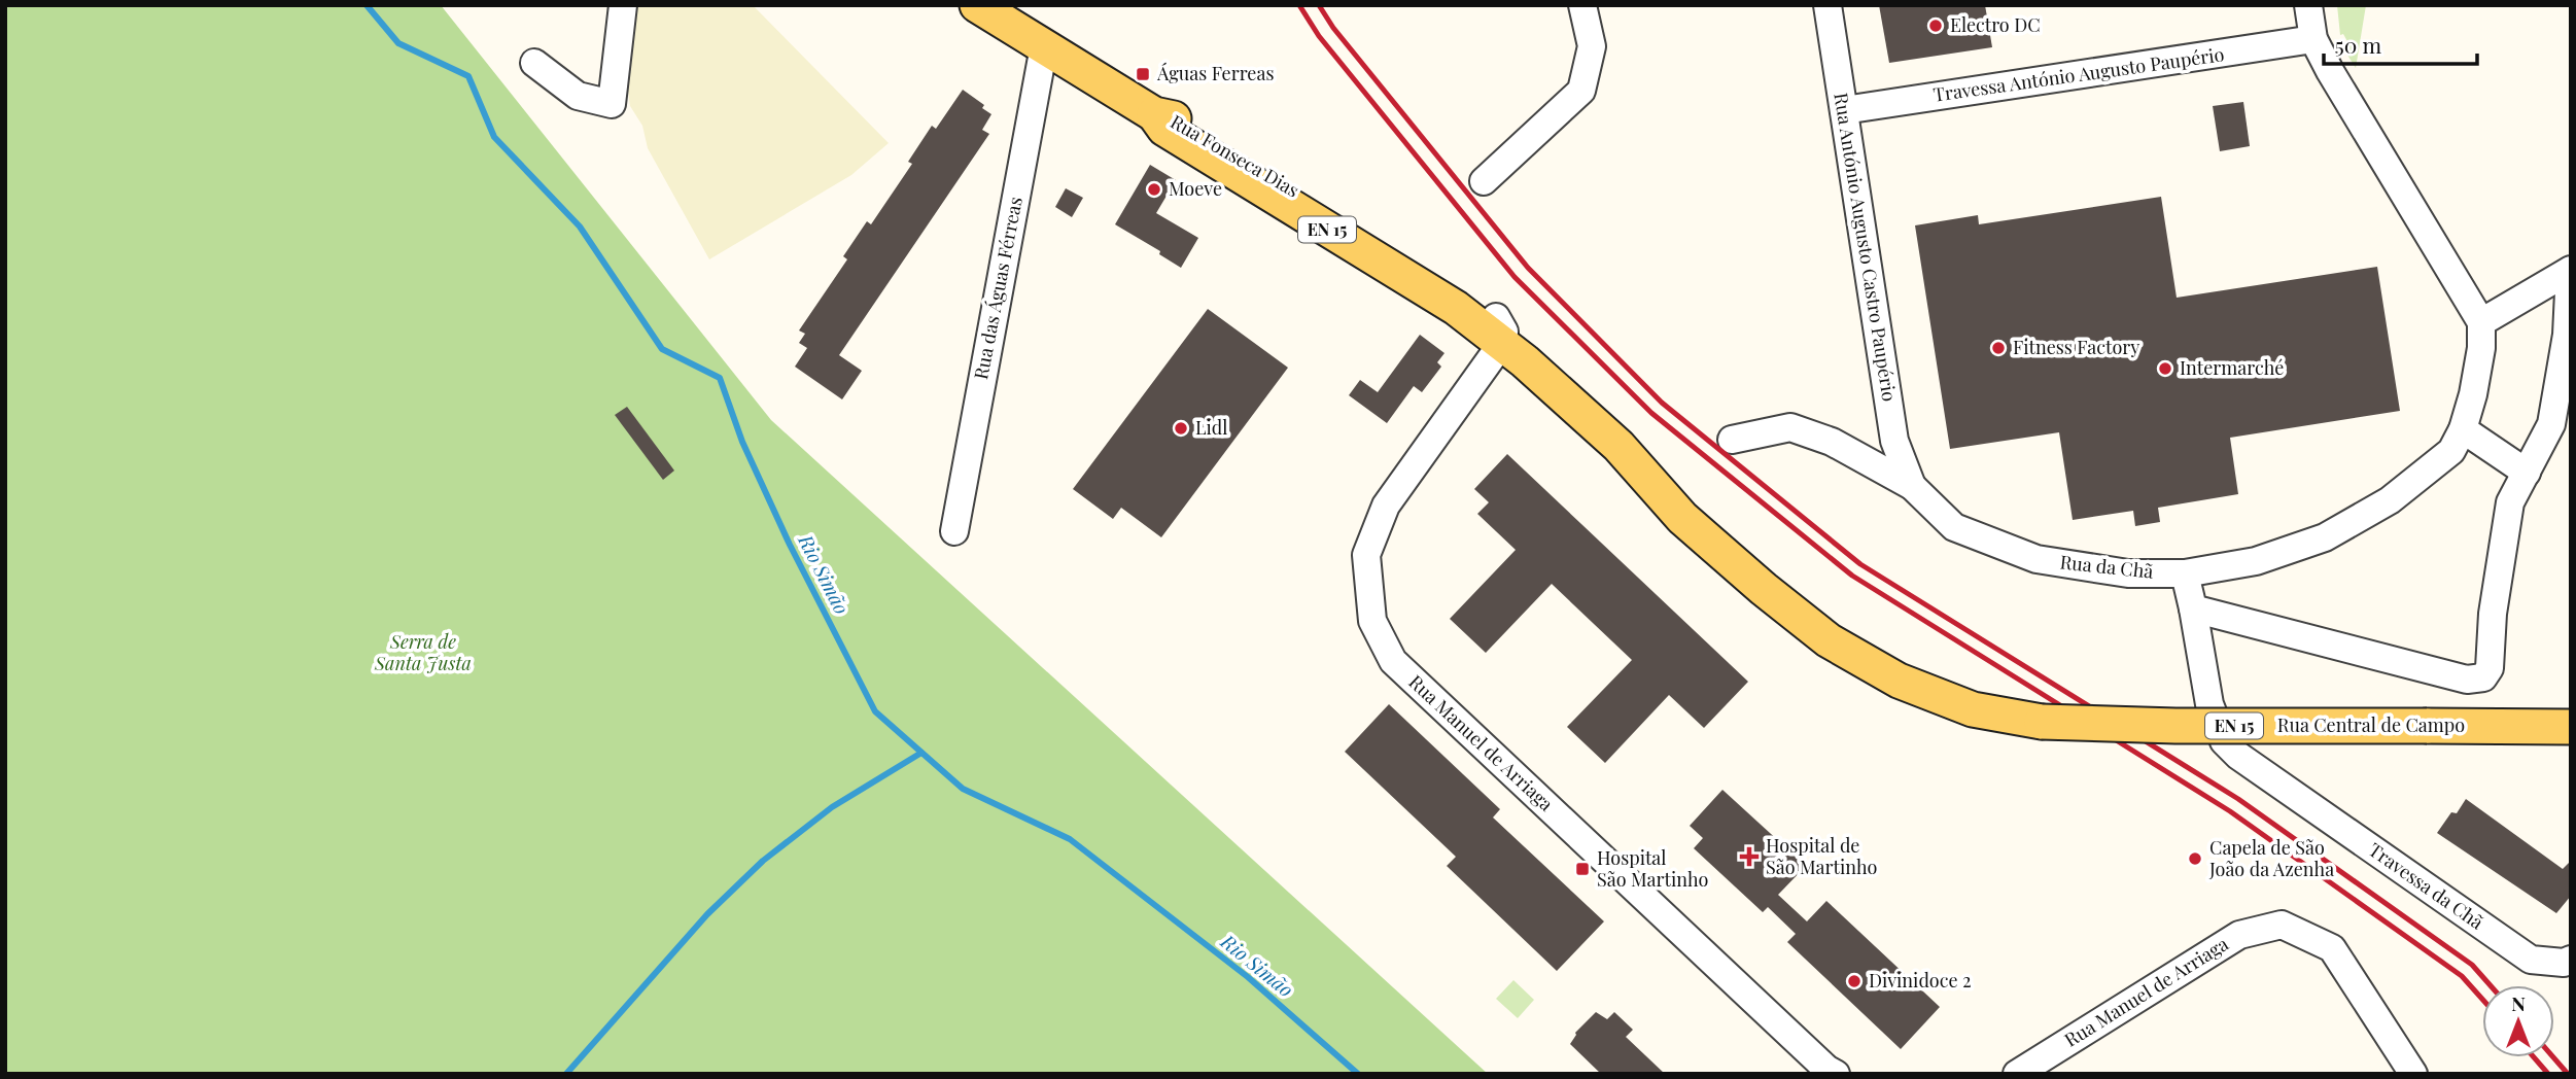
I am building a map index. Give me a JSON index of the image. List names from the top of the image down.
{
  "streets": {
    "main road": ["Rua Fonseca Dias", "EN 15", "Rua Central de Campo"],
    "street": [
      "Travessa António Augusto Paupério",
      "Rua António Augusto Castro Paupério",
      "Rua das Águas Férreas",
      "Rua da Chã",
      "Rua Manuel de Arriaga",
      "Travessa da Chã"
    ]
  },
  "crossings": [
    ["Travessa António Augusto Paupério", "Rua António Augusto Castro Paupério"],
    ["Rua Fonseca Dias", "Rua das Águas Férreas"],
    ["Rua Fonseca Dias", "Rua Central de Campo"],
    ["Rua Fonseca Dias", "Rua Manuel de Arriaga"],
    ["Rua António Augusto Castro Paupério", "Rua da Chã"]
  ],
  "water": ["Rio Simão"],
  "parks": ["Serra de Santa Justa"],
  "places": {
    "other": [
      "Electro DC",
      "Moeve",
      "Fitness Factory",
      "Intermarché",
      "Lidl",
      "Capela de São João da Azenha",
      "Divinidoce 2"
    ],
    "transit": ["Águas Ferreas", "Hospital São Martinho"],
    "health": ["Hospital de São Martinho"]
  },
  "scale_bar": "50 m",
  "north": "top"
}
